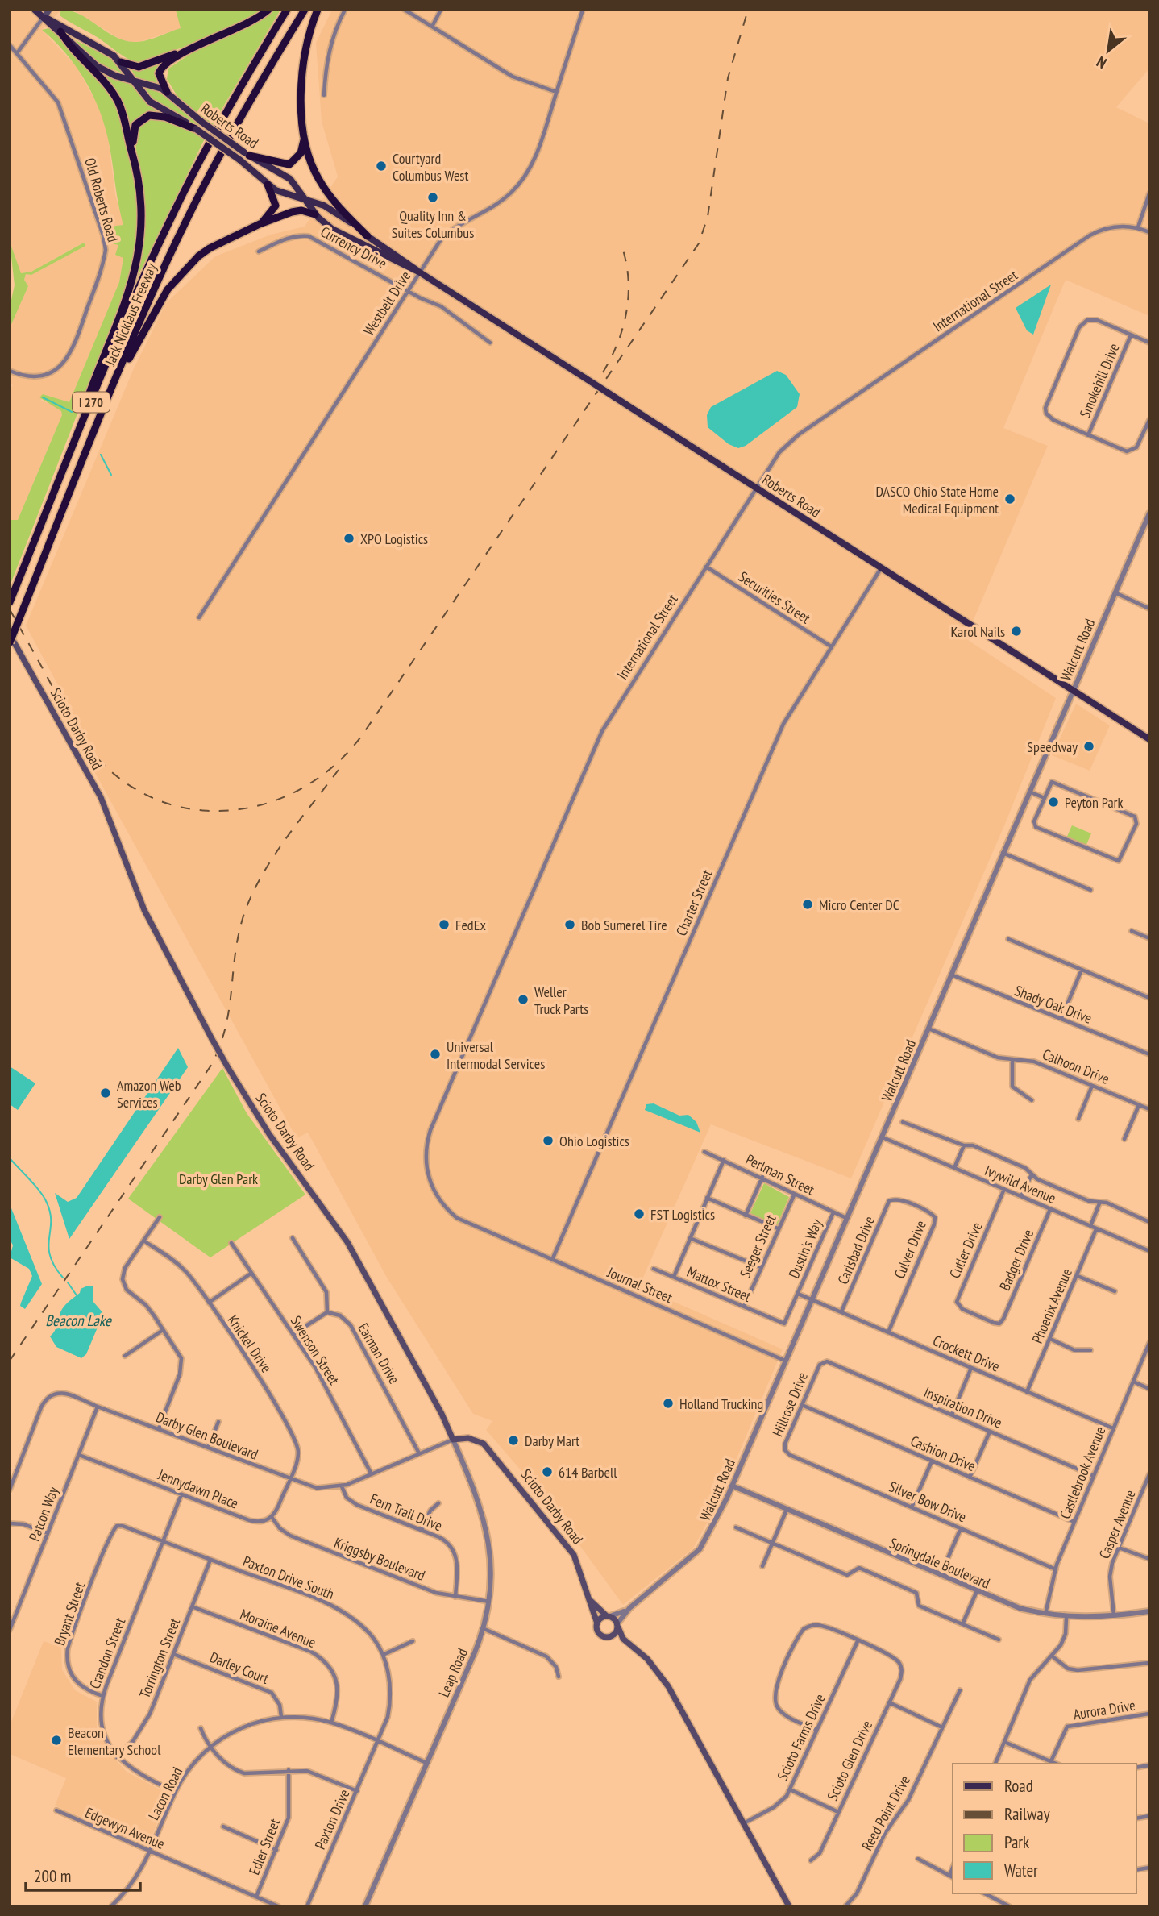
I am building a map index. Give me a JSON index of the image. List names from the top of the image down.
{
  "streets": {
    "highway": ["Jack Nicklaus Freeway", "I 270"],
    "main road": ["Roberts Road", "Scioto Darby Road"],
    "street": [
      "Old Roberts Road",
      "Currency Drive",
      "International Street",
      "Westbelt Drive",
      "Smokehill Drive",
      "Securities Street",
      "Walcutt Road",
      "Charter Street",
      "Shady Oak Drive",
      "Calhoon Drive",
      "Perlman Street",
      "Ivywild Avenue",
      "Seeger Street",
      "Dustin's Way",
      "Culver Drive",
      "Carlsbad Drive",
      "Cutler Drive",
      "Badger Drive",
      "Mattox Street",
      "Journal Street",
      "Phoenix Avenue",
      "Knickel Drive",
      "Swenson Street",
      "Earman Drive",
      "Crockett Drive",
      "Hillrose Drive",
      "Inspiration Drive",
      "Darby Glen Boulevard",
      "Cashion Drive",
      "Castlebrook Avenue",
      "Jennydawn Place",
      "Silver Bow Drive",
      "Fern Trail Drive",
      "Patcon Way",
      "Casper Avenue",
      "Kriggsby Boulevard",
      "Springdale Boulevard",
      "Paxton Drive South",
      "Bryant Street",
      "Moraine Avenue",
      "Crandon Street",
      "Torrington Street",
      "Darley Court",
      "Leap Road",
      "Aurora Drive",
      "Scioto Farms Drive",
      "Scioto Glen Drive",
      "Lacon Road",
      "Reed Point Drive",
      "Paxton Drive",
      "Edgewyn Avenue",
      "Edler Street"
    ]
  },
  "crossings": [
    ["Roberts Road", "International Street"],
    ["Roberts Road", "Westbelt Drive"],
    ["Roberts Road", "Walcutt Road"],
    ["Roberts Road", "Charter Street"],
    ["Currency Drive", "Westbelt Drive"],
    ["International Street", "Securities Street"],
    ["International Street", "Journal Street"],
    ["Securities Street", "Charter Street"],
    ["Walcutt Road", "Scioto Darby Road"],
    ["Walcutt Road", "Shady Oak Drive"],
    ["Walcutt Road", "Calhoon Drive"],
    ["Walcutt Road", "Perlman Street"],
    ["Walcutt Road", "Ivywild Avenue"],
    ["Walcutt Road", "Dustin's Way"],
    ["Walcutt Road", "Journal Street"],
    ["Walcutt Road", "Crockett Drive"],
    ["Walcutt Road", "Springdale Boulevard"],
    ["Scioto Darby Road", "Darby Glen Boulevard"],
    ["Scioto Darby Road", "Leap Road"],
    ["Charter Street", "Journal Street"],
    ["Perlman Street", "Seeger Street"],
    ["Perlman Street", "Dustin's Way"],
    ["Ivywild Avenue", "Cutler Drive"],
    ["Ivywild Avenue", "Badger Drive"],
    ["Ivywild Avenue", "Phoenix Avenue"],
    ["Seeger Street", "Mattox Street"],
    ["Dustin's Way", "Mattox Street"],
    ["Dustin's Way", "Crockett Drive"],
    ["Culver Drive", "Carlsbad Drive"],
    ["Culver Drive", "Crockett Drive"],
    ["Carlsbad Drive", "Crockett Drive"],
    ["Cutler Drive", "Badger Drive"],
    ["Phoenix Avenue", "Crockett Drive"],
    ["Knickel Drive", "Darby Glen Boulevard"],
    ["Swenson Street", "Darby Glen Boulevard"],
    ["Earman Drive", "Darby Glen Boulevard"],
    ["Crockett Drive", "Castlebrook Avenue"],
    ["Hillrose Drive", "Inspiration Drive"],
    ["Hillrose Drive", "Cashion Drive"],
    ["Hillrose Drive", "Silver Bow Drive"],
    ["Inspiration Drive", "Castlebrook Avenue"],
    ["Darby Glen Boulevard", "Fern Trail Drive"],
    ["Darby Glen Boulevard", "Patcon Way"],
    ["Darby Glen Boulevard", "Leap Road"],
    ["Cashion Drive", "Castlebrook Avenue"],
    ["Castlebrook Avenue", "Silver Bow Drive"],
    ["Castlebrook Avenue", "Springdale Boulevard"],
    ["Jennydawn Place", "Patcon Way"],
    ["Jennydawn Place", "Kriggsby Boulevard"],
    ["Jennydawn Place", "Crandon Street"],
    ["Fern Trail Drive", "Kriggsby Boulevard"],
    ["Casper Avenue", "Springdale Boulevard"],
    ["Kriggsby Boulevard", "Leap Road"],
    ["Paxton Drive South", "Bryant Street"],
    ["Paxton Drive South", "Crandon Street"],
    ["Paxton Drive South", "Torrington Street"],
    ["Paxton Drive South", "Lacon Road"],
    ["Paxton Drive South", "Paxton Drive"],
    ["Bryant Street", "Crandon Street"],
    ["Moraine Avenue", "Torrington Street"],
    ["Moraine Avenue", "Lacon Road"],
    ["Crandon Street", "Torrington Street"],
    ["Crandon Street", "Lacon Road"],
    ["Torrington Street", "Darley Court"],
    ["Darley Court", "Lacon Road"],
    ["Leap Road", "Lacon Road"],
    ["Scioto Farms Drive", "Scioto Glen Drive"],
    ["Lacon Road", "Paxton Drive"],
    ["Lacon Road", "Edgewyn Avenue"],
    ["Edgewyn Avenue", "Edler Street"]
  ],
  "water": ["Beacon Lake"],
  "parks": ["Darby Glen Park"],
  "places": [
    "Courtyard Columbus West",
    "Quality Inn & Suites Columbus",
    "DASCO Ohio State Home Medical Equipment",
    "XPO Logistics",
    "Karol Nails",
    "Speedway",
    "Peyton Park",
    "Micro Center DC",
    "FedEx",
    "Bob Sumerel Tire",
    "Weller Truck Parts",
    "Universal Intermodal Services",
    "Amazon Web Services",
    "Ohio Logistics",
    "FST Logistics",
    "Holland Trucking",
    "Darby Mart",
    "614 Barbell",
    "Beacon Elementary School"
  ],
  "legend": [
    "Road",
    "Railway",
    "Park",
    "Water"
  ],
  "scale_bar": "200 m",
  "north": "bottom left"
}
